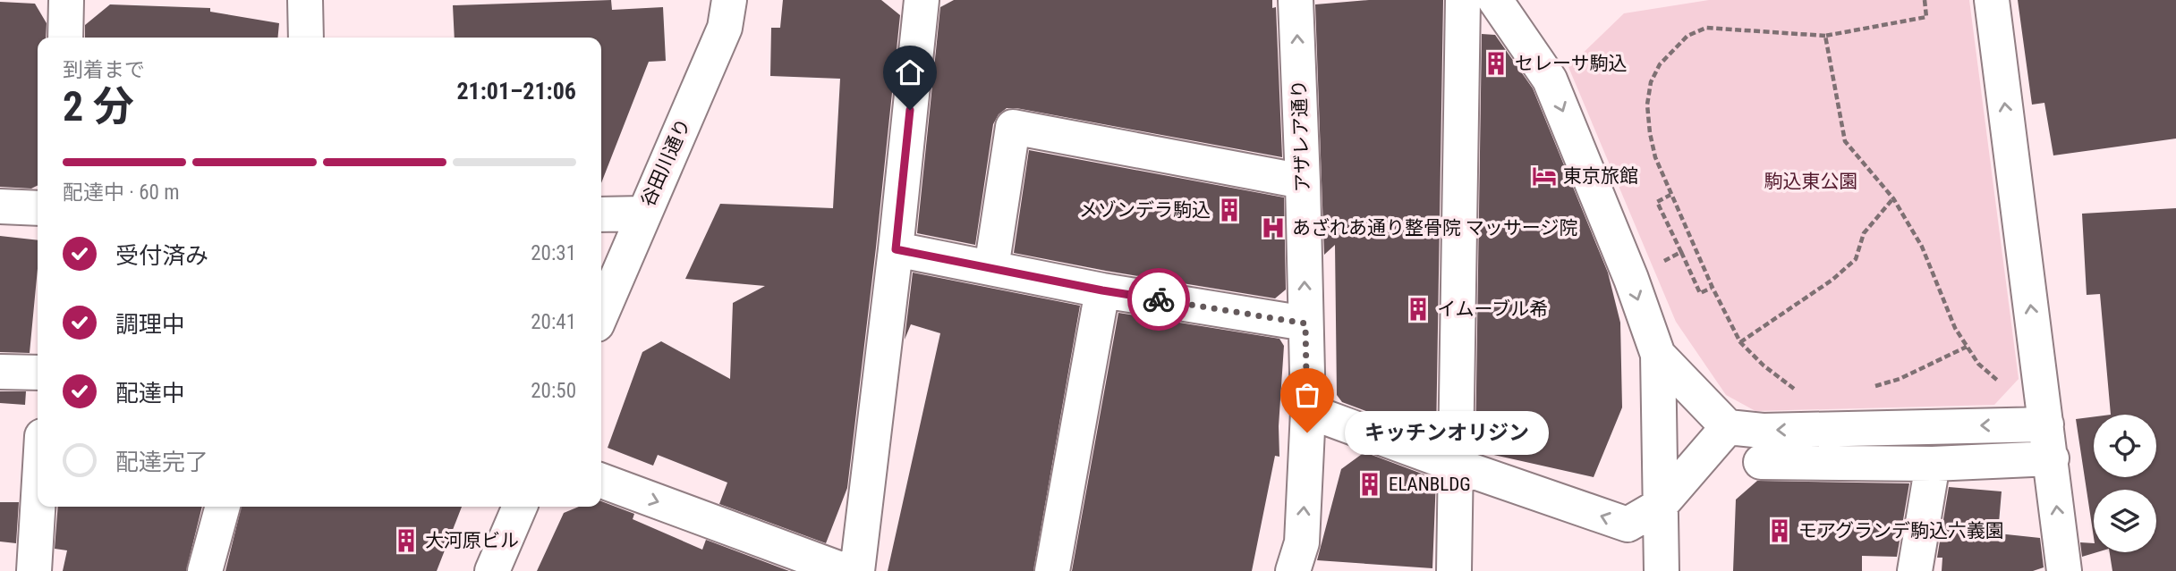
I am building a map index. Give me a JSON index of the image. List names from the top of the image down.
{
  "streets": {
    "street": ["アザレア通り", "谷田川通り"]
  },
  "parks": ["駒込東公園"],
  "places": {
    "building": [
      "セレーサ駒込",
      "メゾンデラ駒込",
      "イムーブル希",
      "ELANBLDG",
      "モアグランデ駒込六義園",
      "大河原ビル"
    ],
    "hotel": ["東京旅館"],
    "hospital": ["あざれあ通り整骨院 マッサージ院"],
    "other": ["キッチンオリジン"]
  },
  "page": {
    "heading": ["2 分", "到着まで", "21:01–21:06"],
    "bar": "配達中 · 60 m",
    "list": [
      ["受付済み", "20:31"],
      ["調理中", "20:41"],
      ["配達中", "20:50"],
      "配達完了"
    ],
    "bubble": "キッチンオリジン"
  }
}
